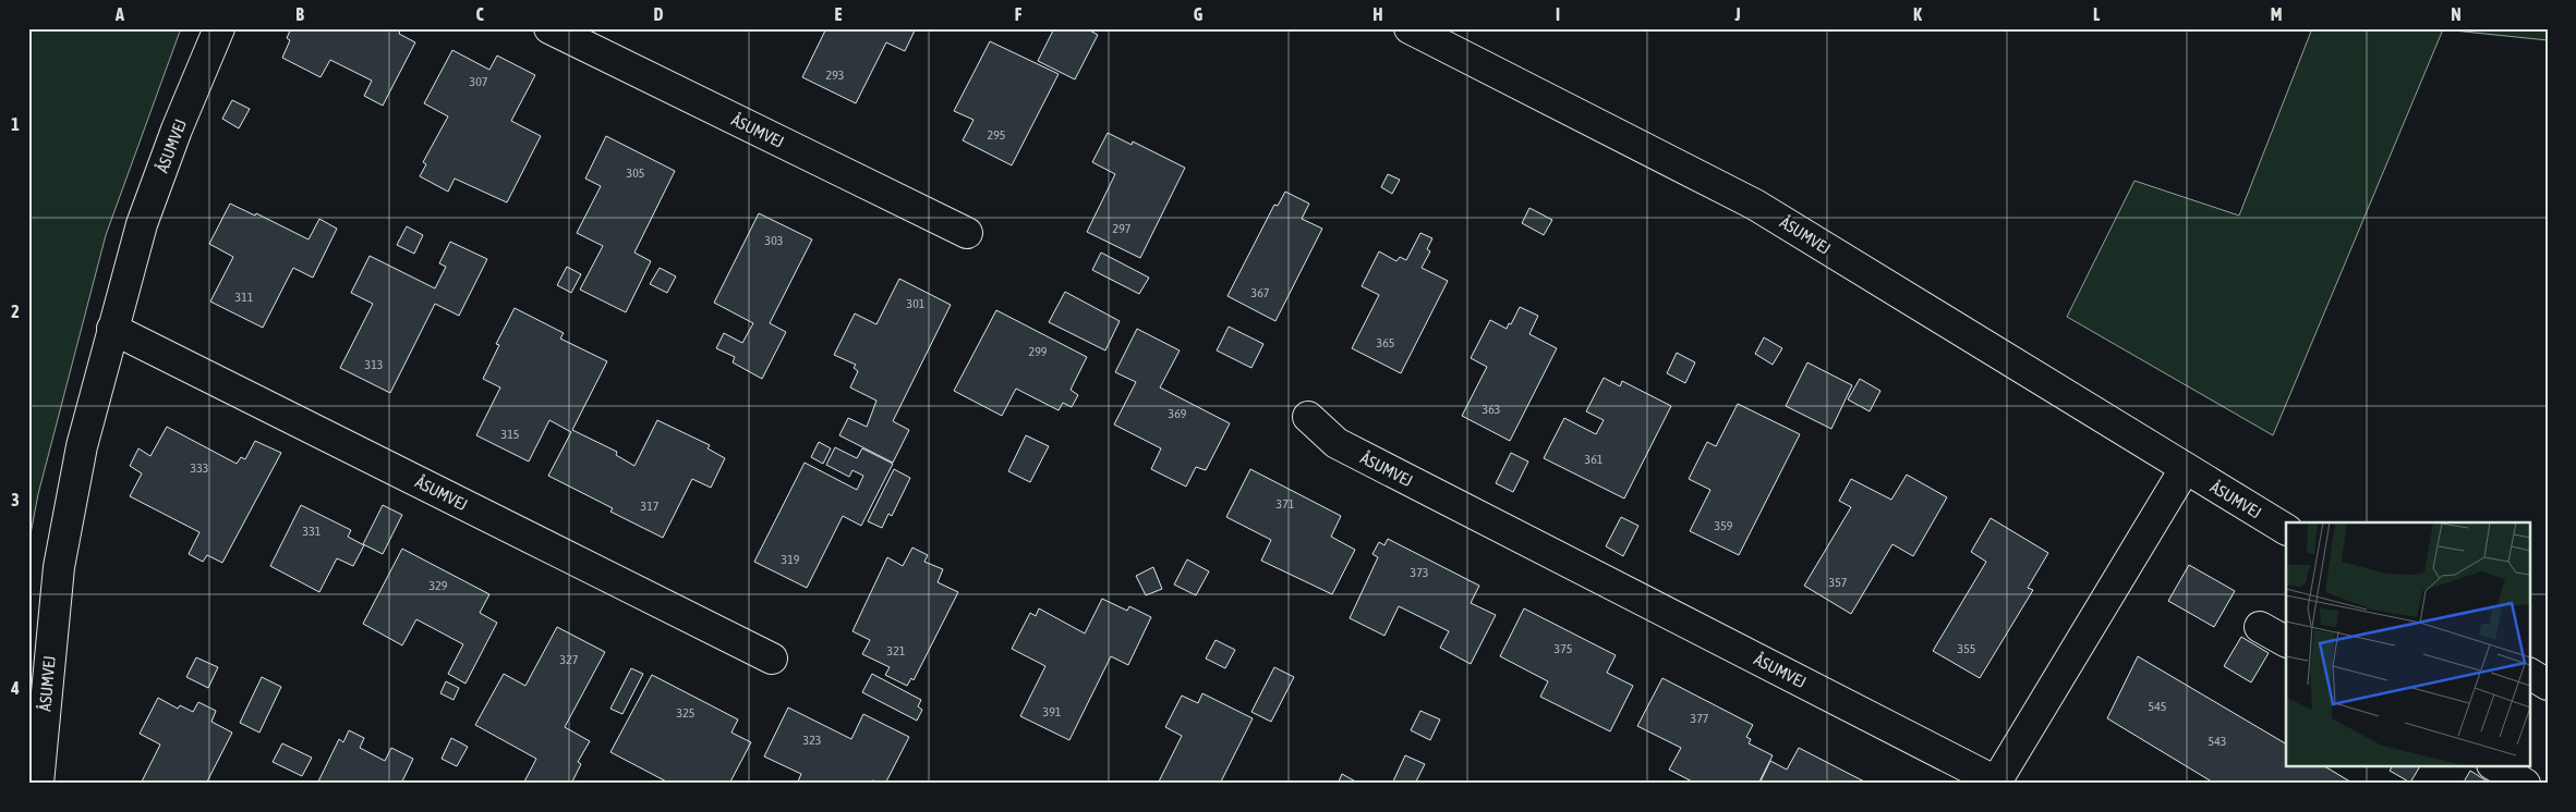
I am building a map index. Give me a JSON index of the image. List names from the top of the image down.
{
  "streets": {
    "street": ["ÅSUMVEJ"]
  },
  "house_numbers": [
    "293",
    "307",
    "295",
    "305",
    "297",
    "303",
    "367",
    "311",
    "301",
    "365",
    "299",
    "313",
    "363",
    "369",
    "315",
    "361",
    "333",
    "371",
    "317",
    "359",
    "331",
    "319",
    "373",
    "357",
    "329",
    "375",
    "355",
    "321",
    "327",
    "545",
    "391",
    "325",
    "377",
    "323",
    "543"
  ],
  "grid": {
    "columns": [
      "A",
      "B",
      "C",
      "D",
      "E",
      "F",
      "G",
      "H",
      "I",
      "J",
      "K",
      "L",
      "M",
      "N"
    ],
    "rows": [
      "1",
      "2",
      "3",
      "4"
    ]
  }
}
